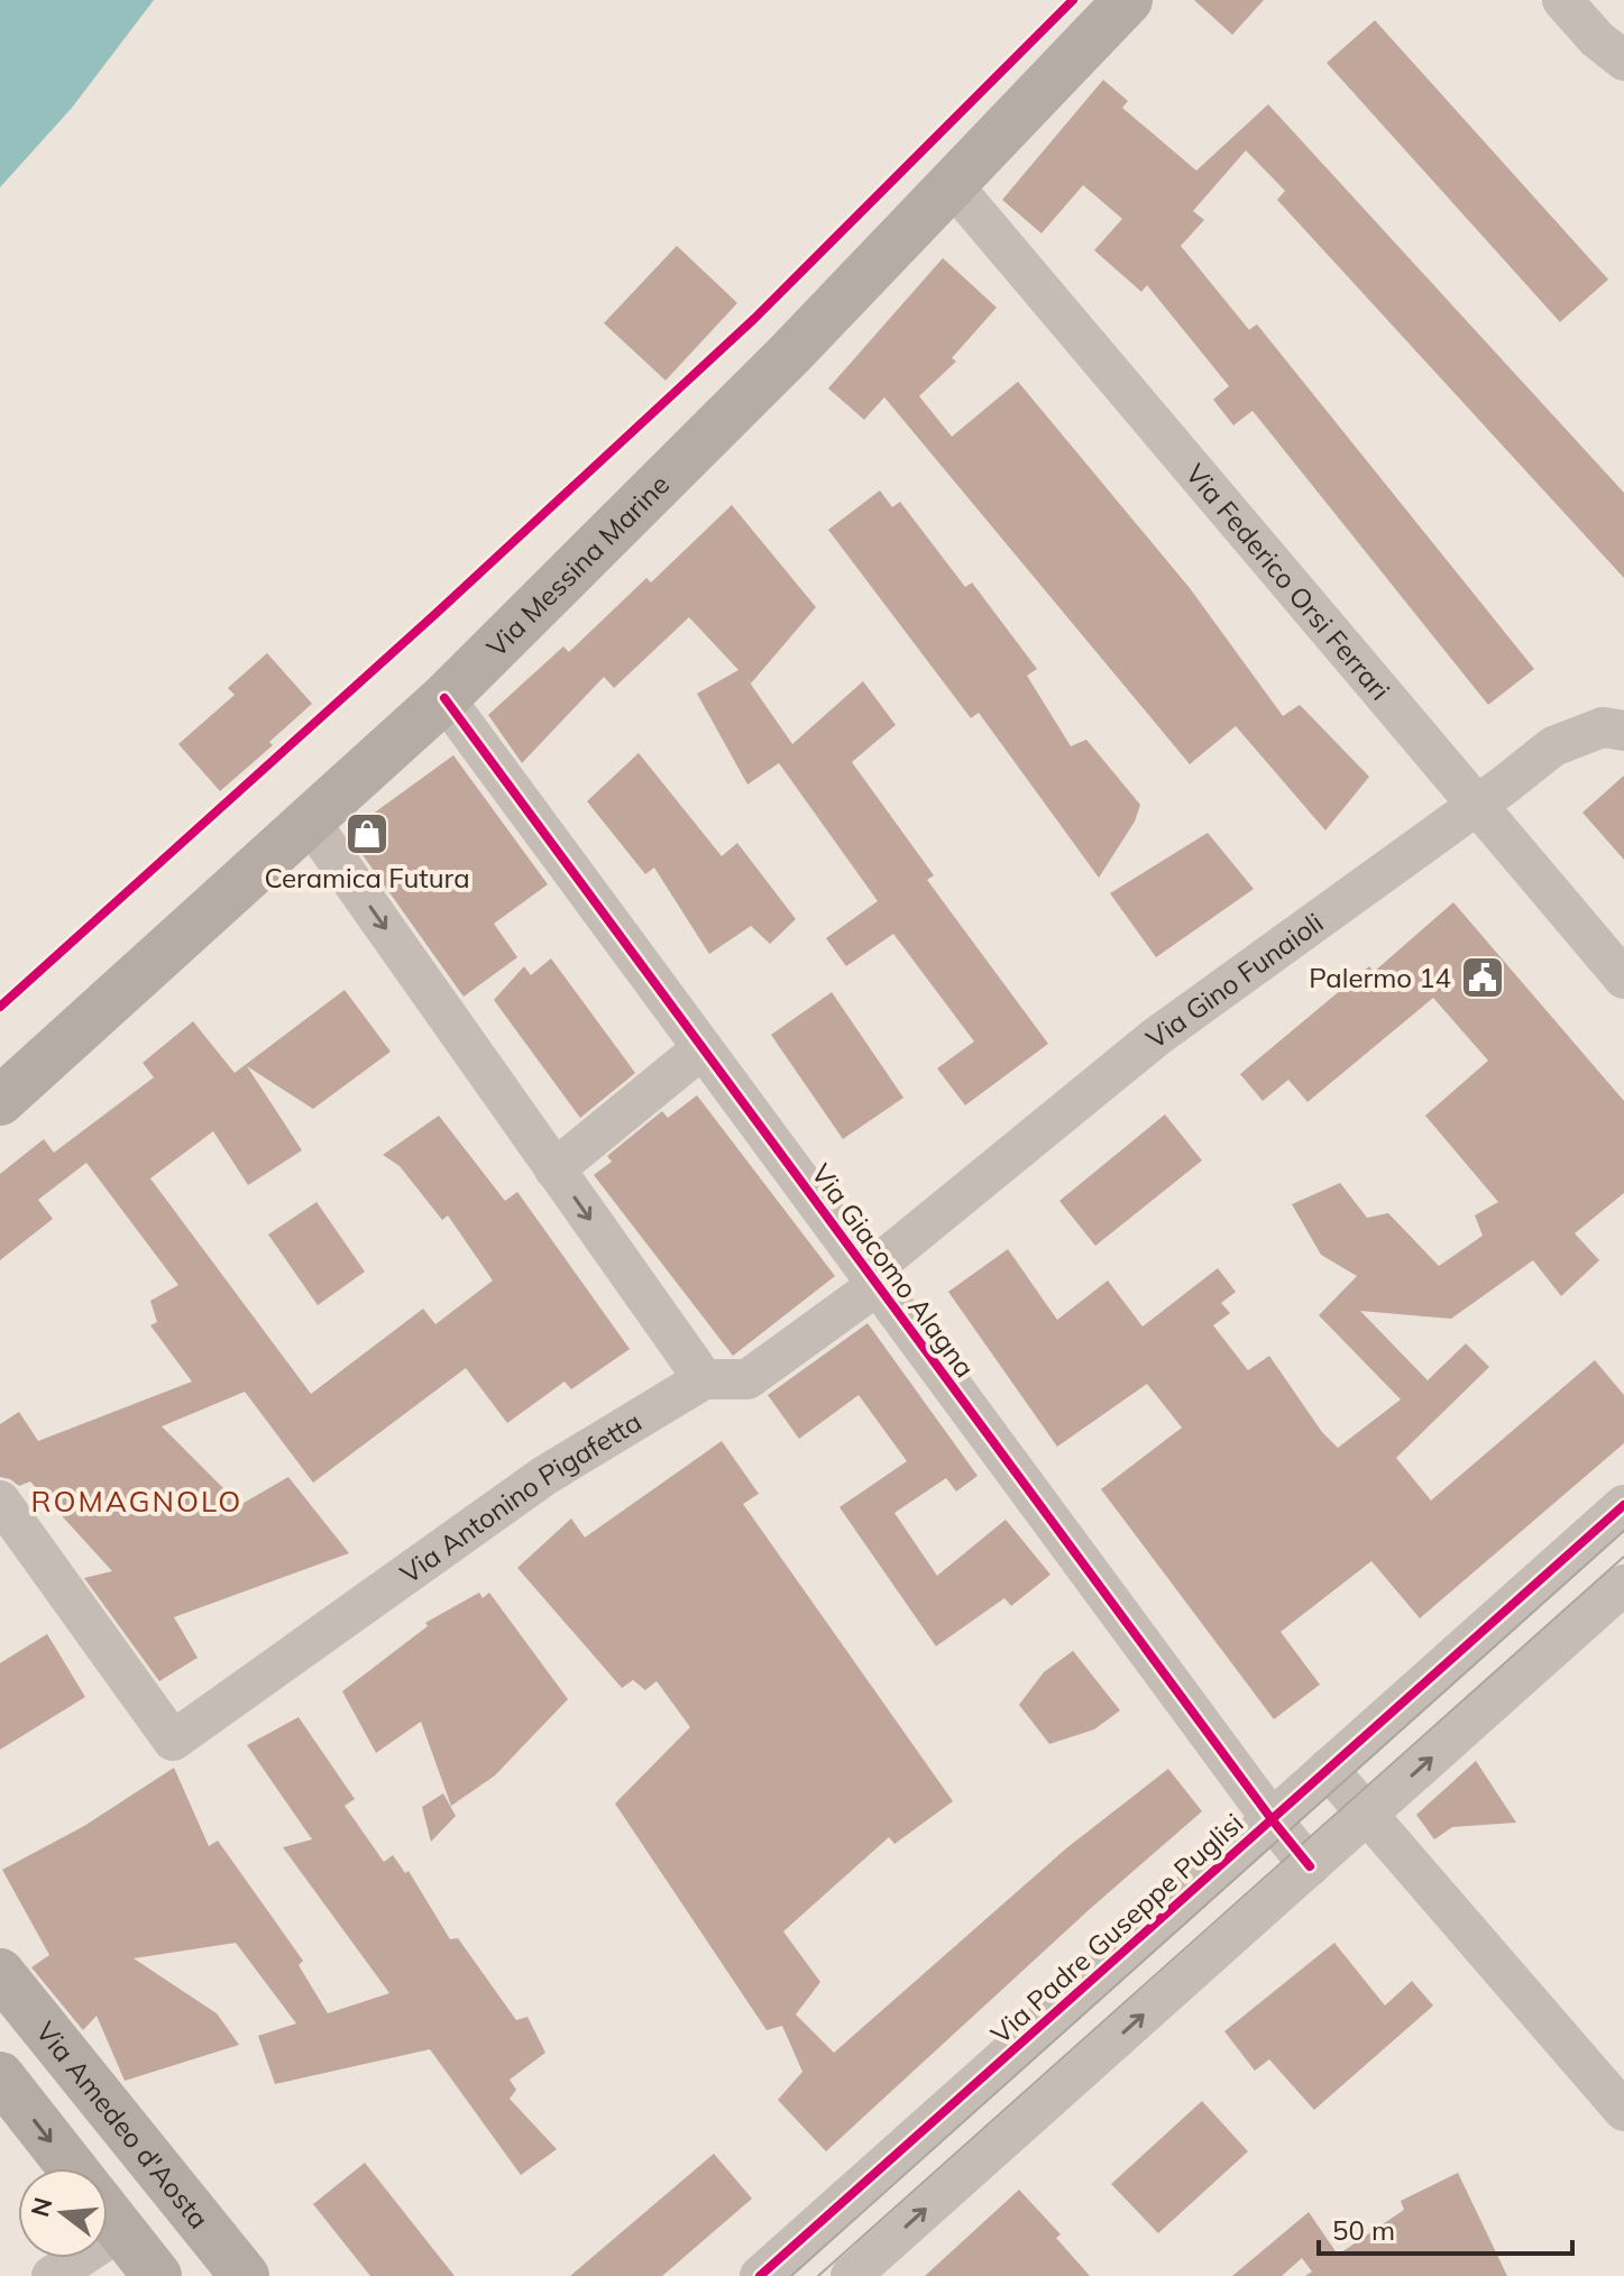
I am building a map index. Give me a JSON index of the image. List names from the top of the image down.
{
  "streets": {
    "main road": ["Via Messina Marine", "Via Amedeo d'Aosta"],
    "street": [
      "Via Federico Orsi Ferrari",
      "Via Gino Funaioli",
      "Via Giacomo Alagna",
      "Via Antonino Pigafetta",
      "Via Padre Guseppe Puglisi"
    ]
  },
  "crossings": [
    ["Via Messina Marine", "Via Federico Orsi Ferrari"],
    ["Via Messina Marine", "Via Giacomo Alagna"],
    ["Via Federico Orsi Ferrari", "Via Gino Funaioli"],
    ["Via Gino Funaioli", "Via Giacomo Alagna"],
    ["Via Giacomo Alagna", "Via Padre Guseppe Puglisi"]
  ],
  "districts": ["ROMAGNOLO"],
  "places": {
    "shop": ["Ceramica Futura"],
    "public building": ["Palermo 14"]
  },
  "scale_bar": "50 m",
  "north": "left"
}
